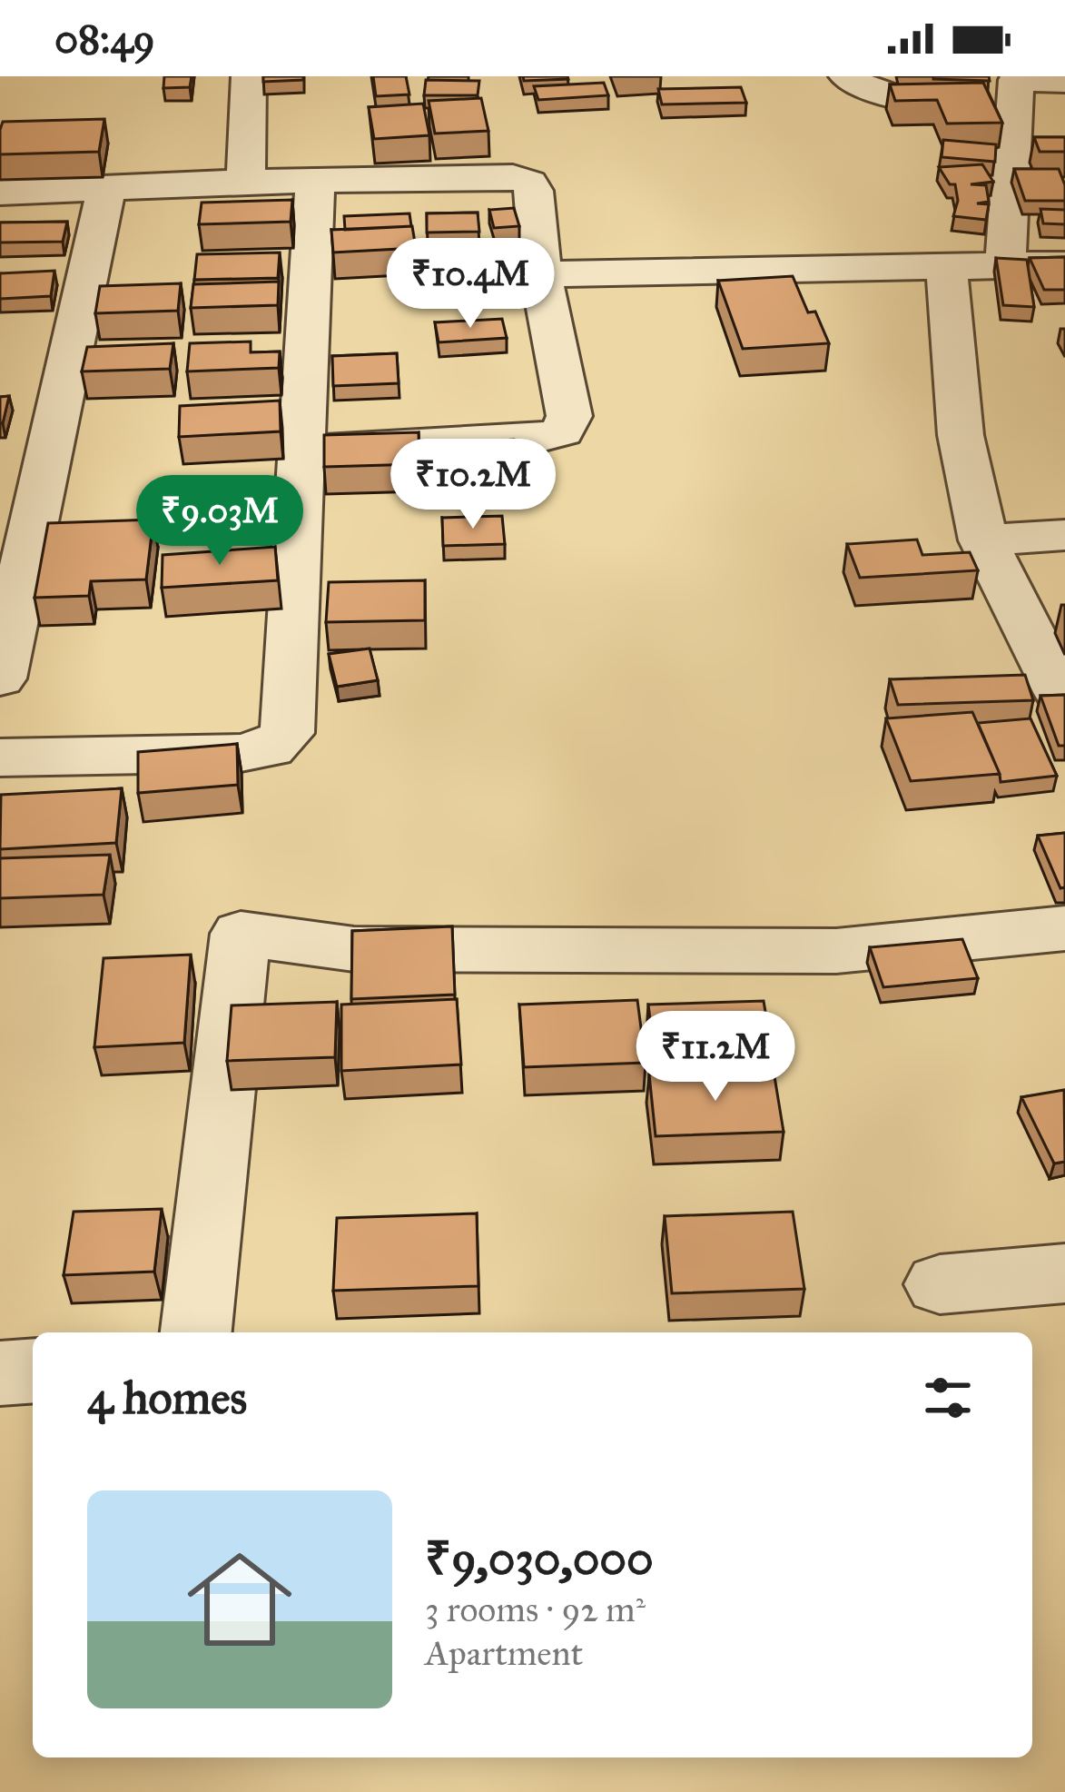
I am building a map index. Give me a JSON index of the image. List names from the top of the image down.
{
  "page": {
    "status": "08:49",
    "price": [
      "₹10.4M",
      "₹10.2M",
      "₹9.03M",
      "₹11.2M"
    ],
    "heading": "4 homes",
    "list": [
      {
        "name": "₹9,030,000",
        "note": "3 rooms · 92 m² · Apartment"
      }
    ]
  }
}
